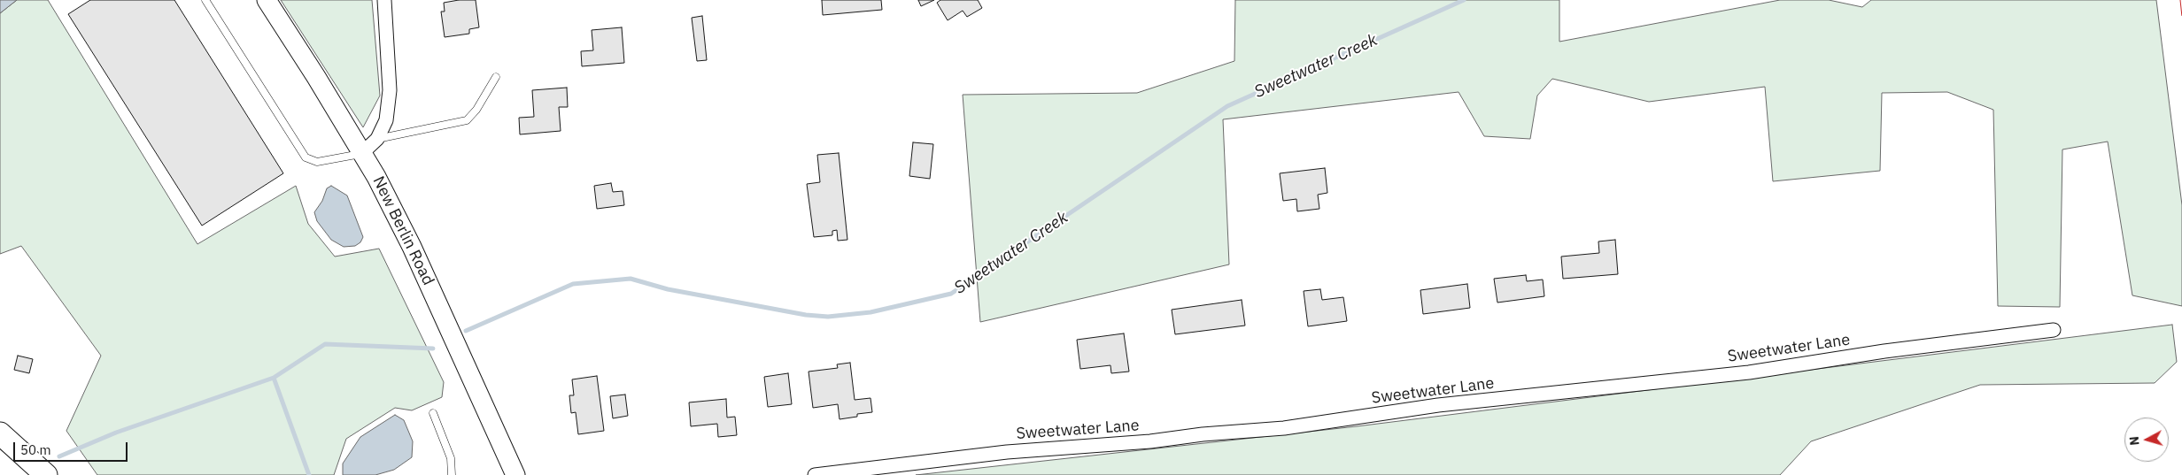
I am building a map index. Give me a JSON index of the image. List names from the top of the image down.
{
  "streets": {
    "street": ["New Berlin Road", "Sweetwater Lane"]
  },
  "water": ["Sweetwater Creek"],
  "scale_bar": "50 m",
  "north": "left"
}
